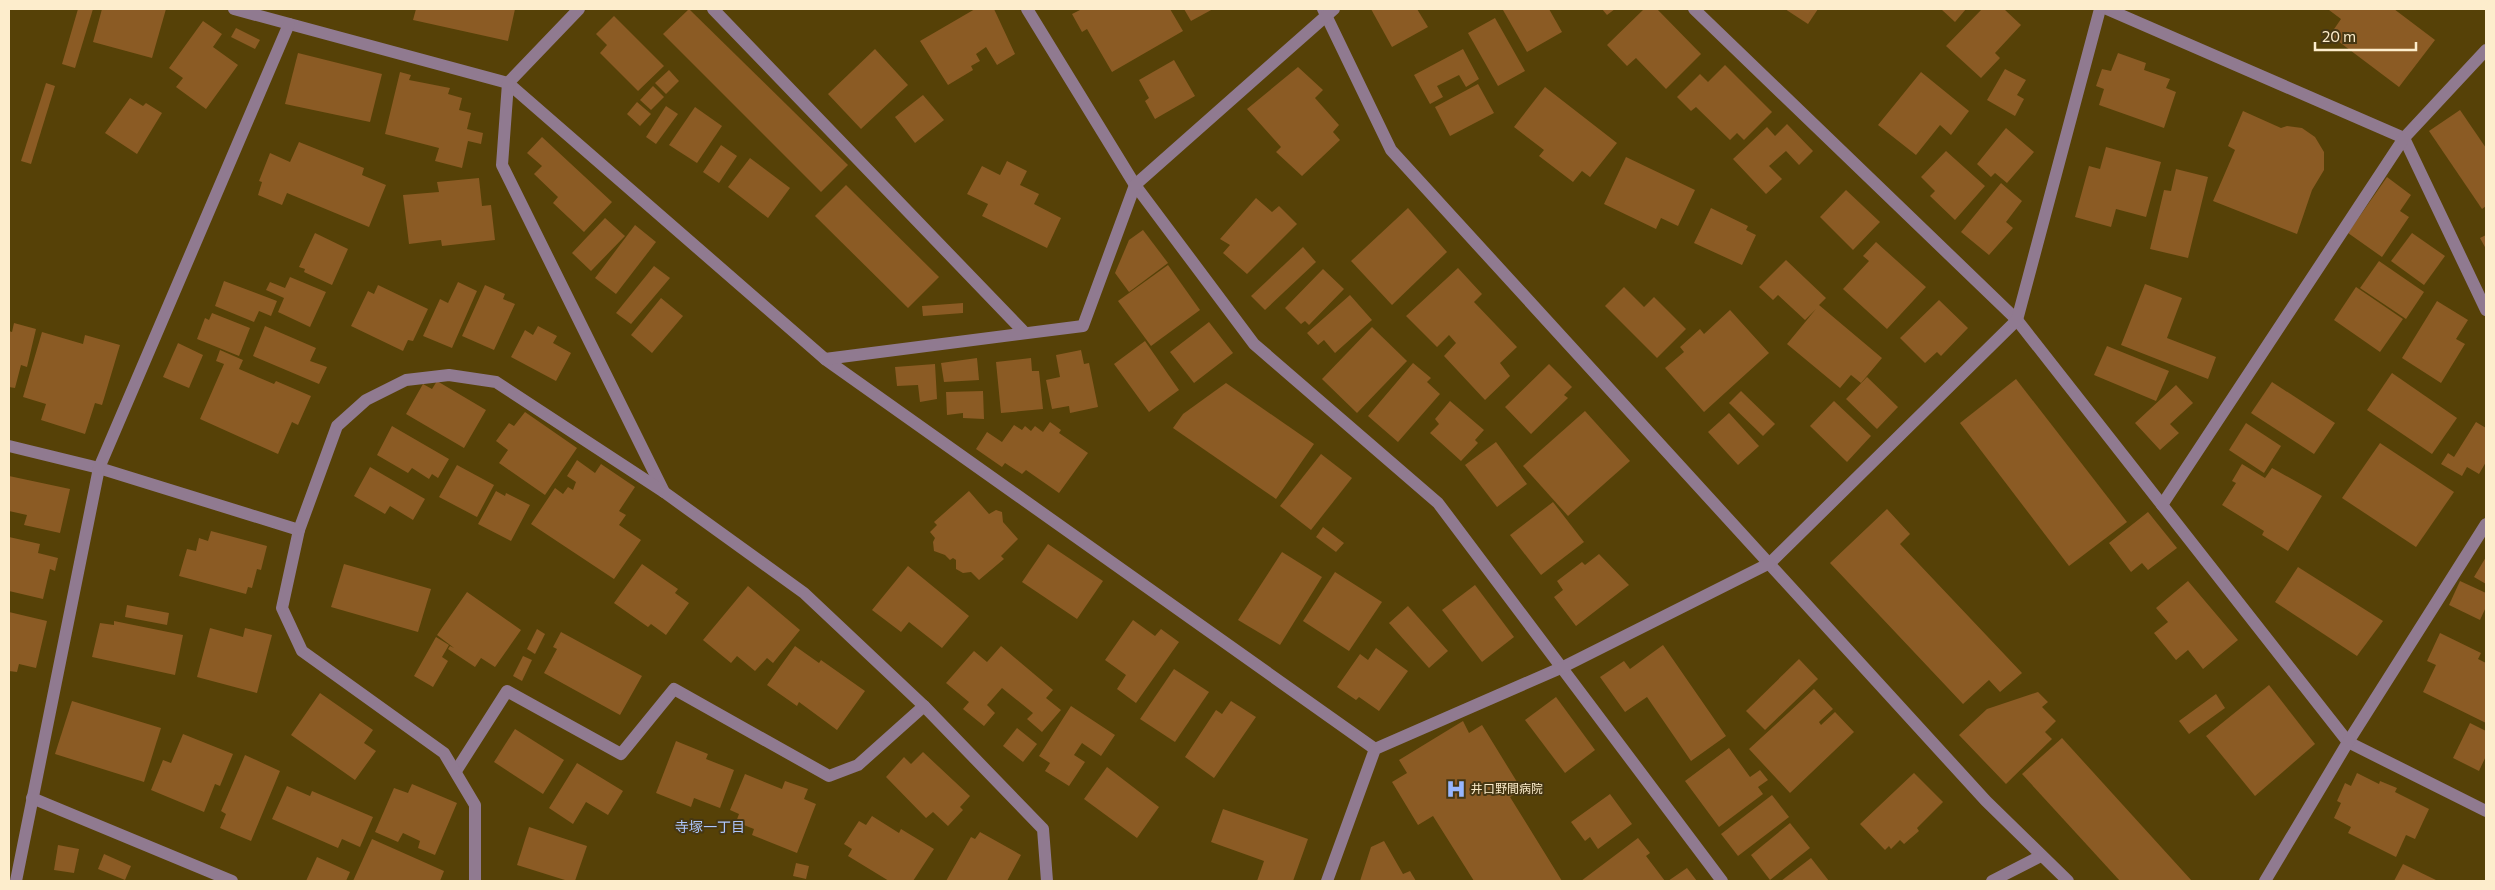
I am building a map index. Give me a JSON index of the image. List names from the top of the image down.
{
  "districts": ["寺塚一丁目"],
  "places": {
    "hospital": ["井口野間病院"]
  },
  "scale_bar": "20 m"
}
